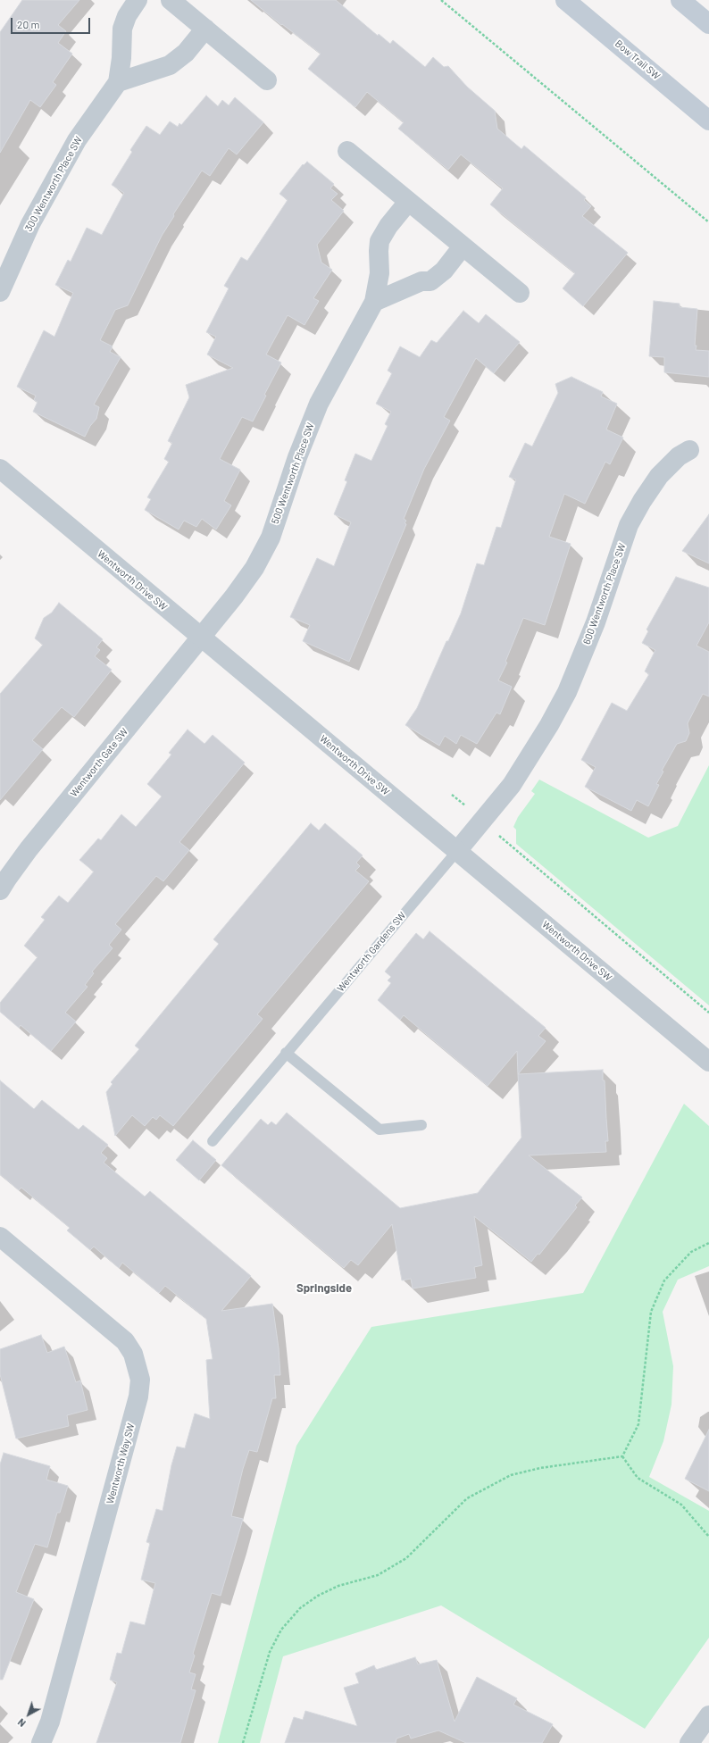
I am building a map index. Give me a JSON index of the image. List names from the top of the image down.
{
  "streets": {
    "main road": ["Bow Trail SW"],
    "street": [
      "300 Wentworth Place SW",
      "500 Wentworth Place SW",
      "Wentworth Drive SW",
      "600 Wentworth Place SW",
      "Wentworth Gate SW",
      "Wentworth Way SW"
    ],
    "lane": ["Wentworth Gardens SW"]
  },
  "crossings": [
    ["500 Wentworth Place SW", "Wentworth Drive SW"],
    ["500 Wentworth Place SW", "Wentworth Gate SW"],
    ["Wentworth Drive SW", "600 Wentworth Place SW"],
    ["Wentworth Drive SW", "Wentworth Gate SW"],
    ["Wentworth Drive SW", "Wentworth Gardens SW"],
    ["600 Wentworth Place SW", "Wentworth Gardens SW"]
  ],
  "districts": ["Springside"],
  "scale_bar": "20 m",
  "north": "bottom left"
}
